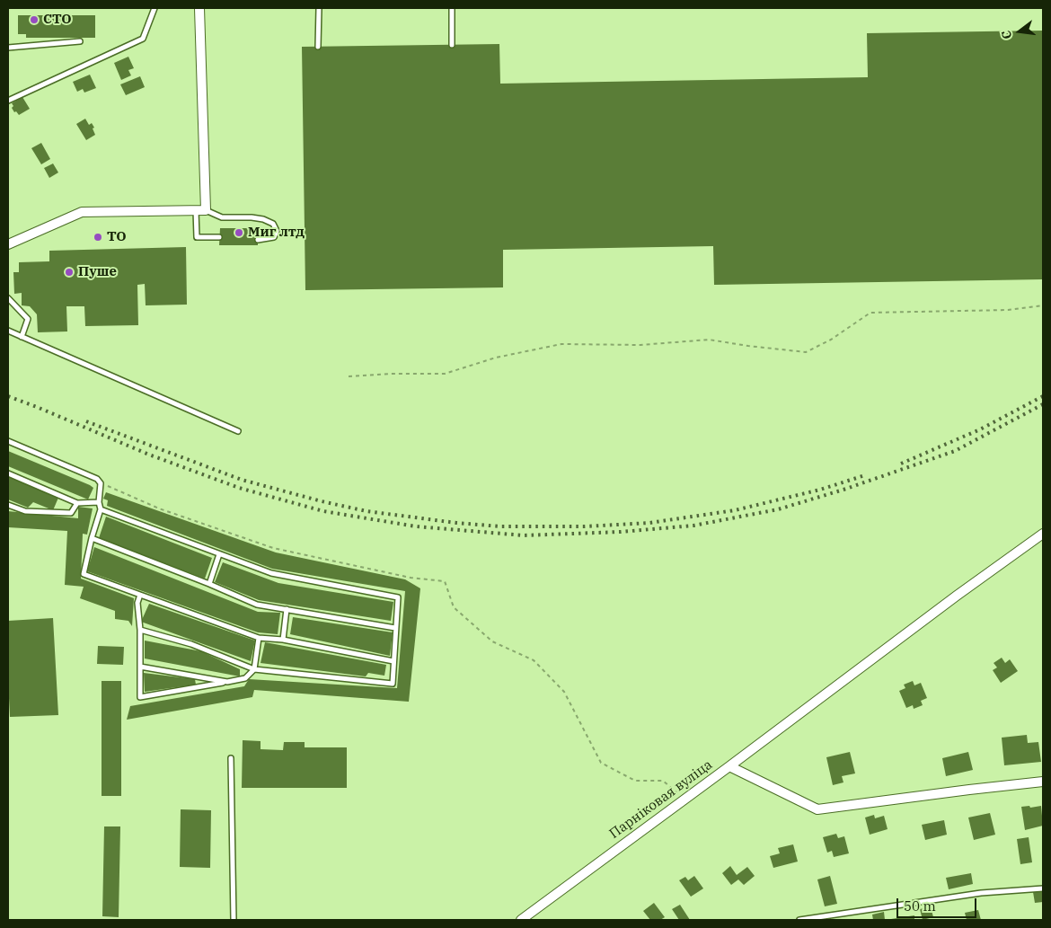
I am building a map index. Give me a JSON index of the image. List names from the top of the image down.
{
  "streets": {
    "street": ["Парніковая вуліца"]
  },
  "places": [
    "СТО",
    "Миг лтд",
    "ТО",
    "Пуше"
  ],
  "scale_bar": "50 m",
  "north": "left"
}
